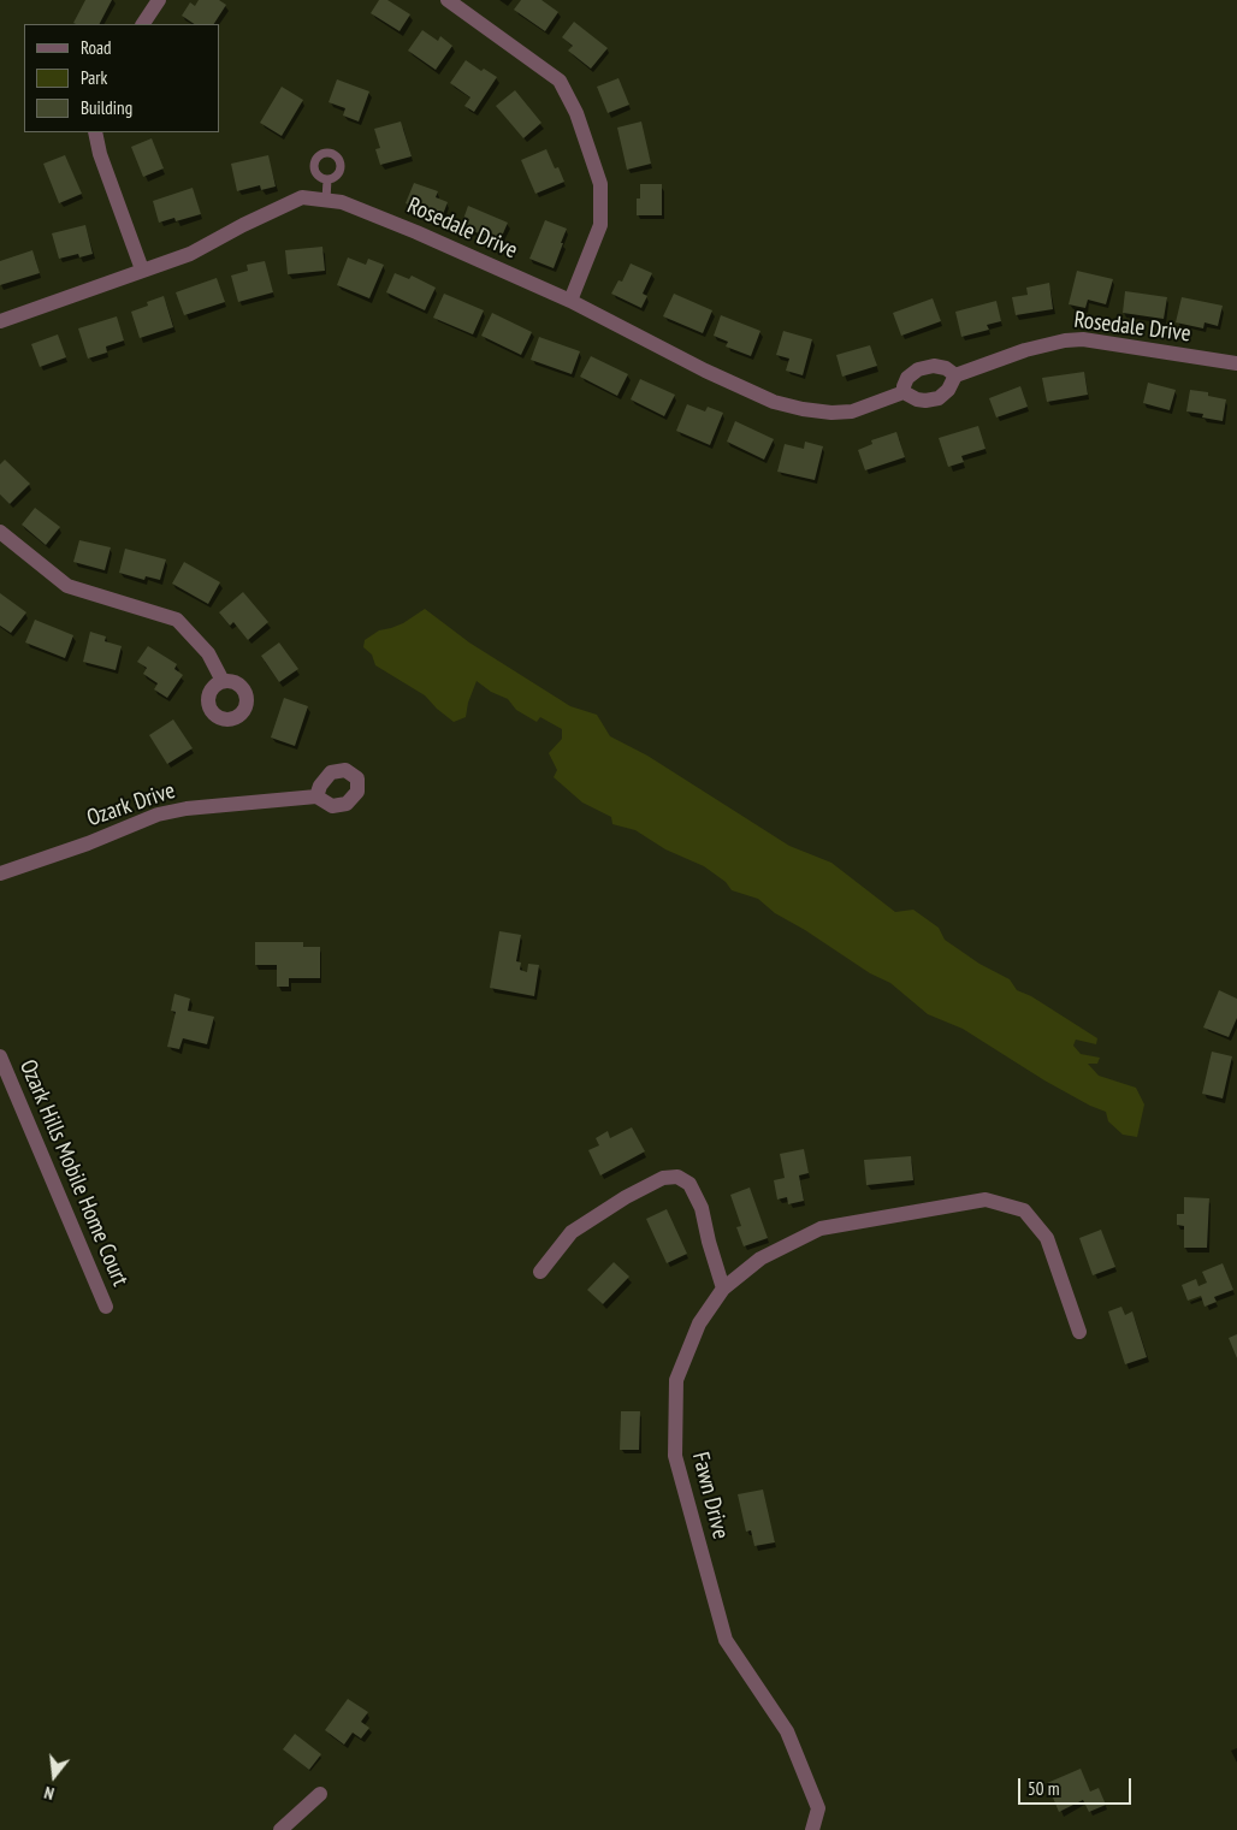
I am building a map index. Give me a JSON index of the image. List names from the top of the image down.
{
  "streets": {
    "street": [
      "Rosedale Drive",
      "Ozark Drive",
      "Ozark Hills Mobile Home Court",
      "Fawn Drive"
    ]
  },
  "legend": ["Road", "Park", "Building"],
  "scale_bar": "50 m",
  "north": "bottom"
}
